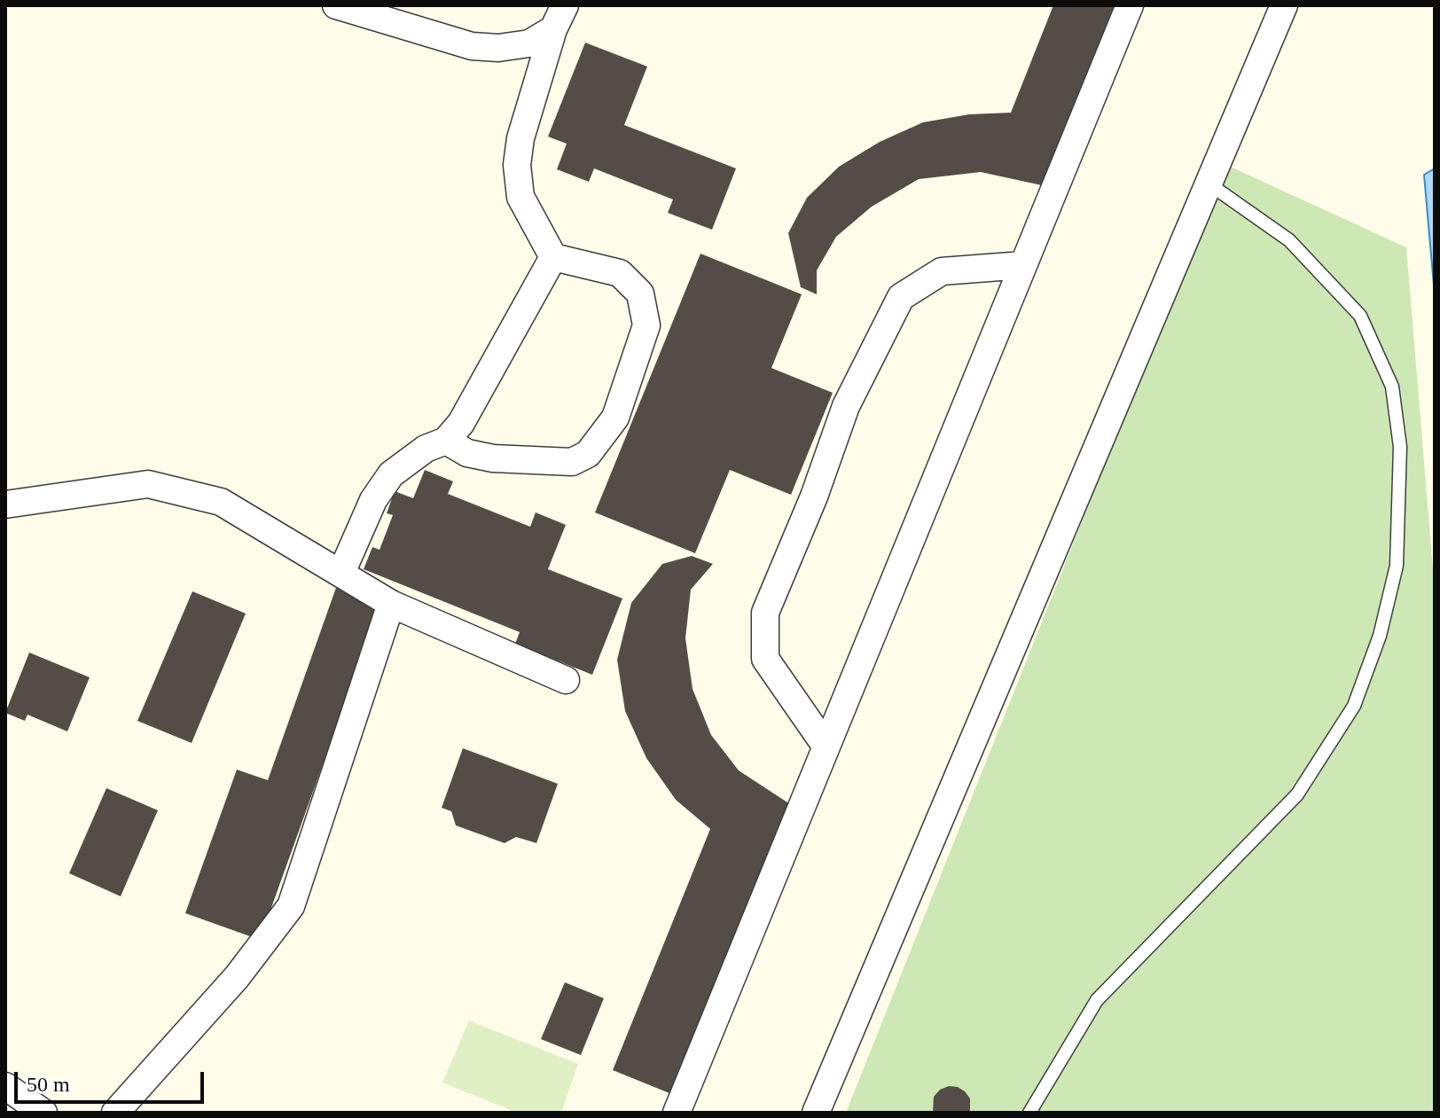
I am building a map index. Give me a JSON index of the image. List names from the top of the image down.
{
  "scale_bar": "50 m"
}
